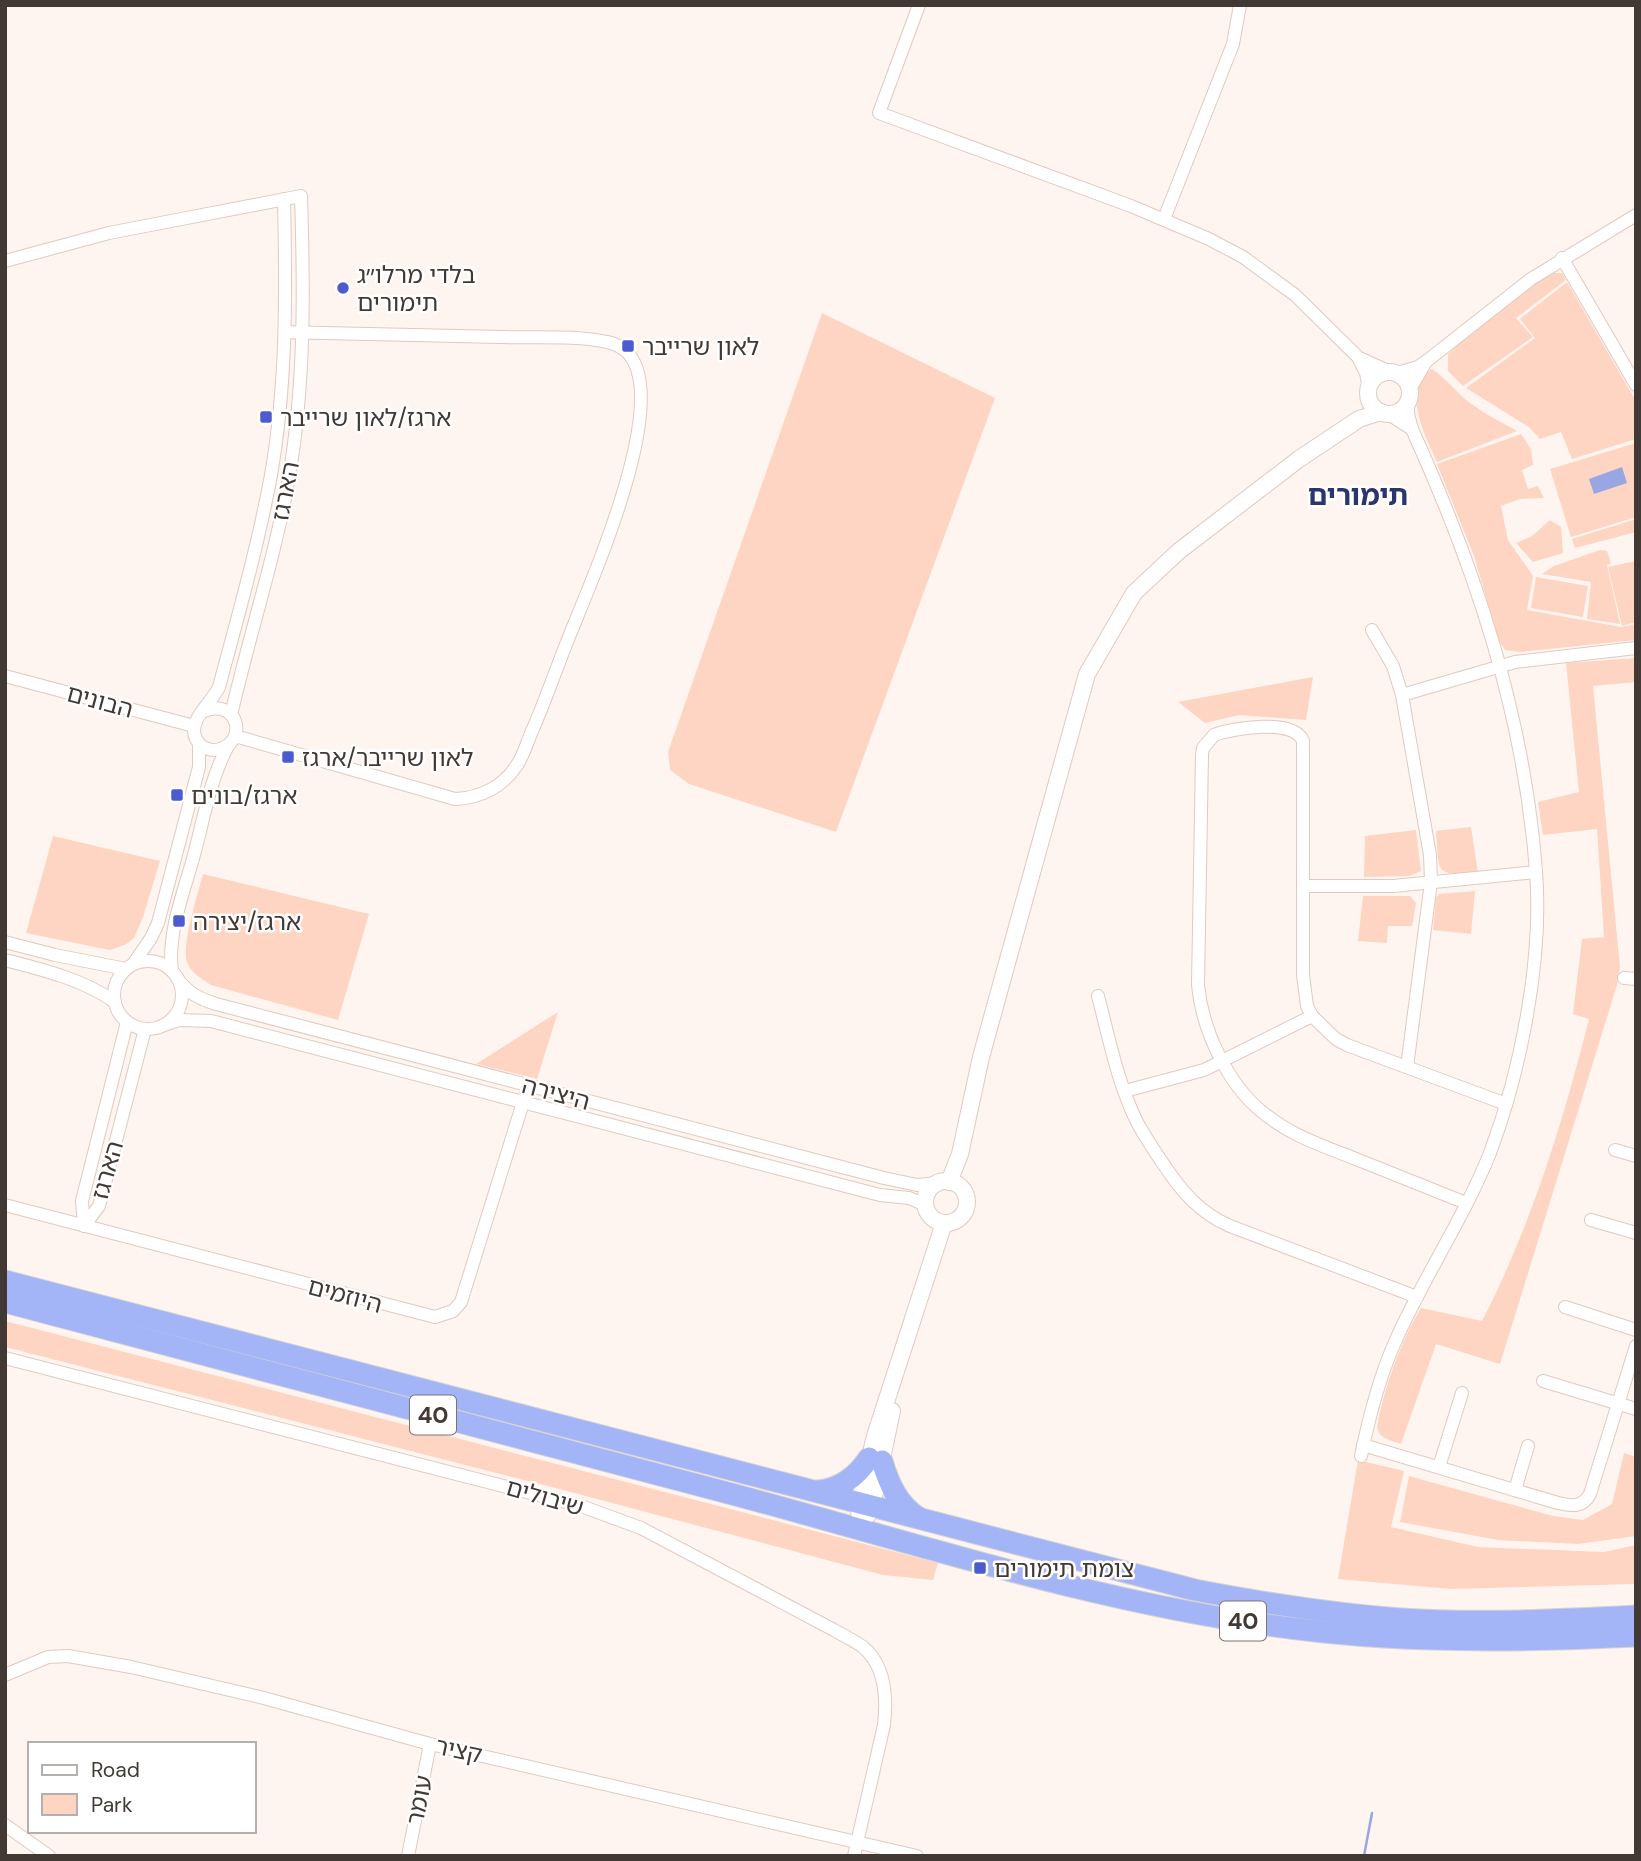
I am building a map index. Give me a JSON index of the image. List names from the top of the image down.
{
  "streets": {
    "highway": ["40"],
    "street": [
      "הארגז",
      "הבונים",
      "היצירה",
      "היוזמים",
      "שיבולים",
      "קציר",
      "עומר"
    ]
  },
  "crossings": [
    ["הארגז", "הבונים"],
    ["הארגז", "היצירה"],
    ["הארגז", "היוזמים"],
    ["היצירה", "היוזמים"],
    ["שיבולים", "קציר"],
    ["קציר", "עומר"]
  ],
  "districts": ["תימורים"],
  "places": {
    "other": ["בלדי מרלו״ג תימורים"],
    "transit": [
      "לאון שרייבר",
      "ארגז/לאון שרייבר",
      "לאון שרייבר/ארגז",
      "ארגז/בונים",
      "ארגז/יצירה",
      "צומת תימורים"
    ]
  },
  "legend": ["Road", "Park"]
}
